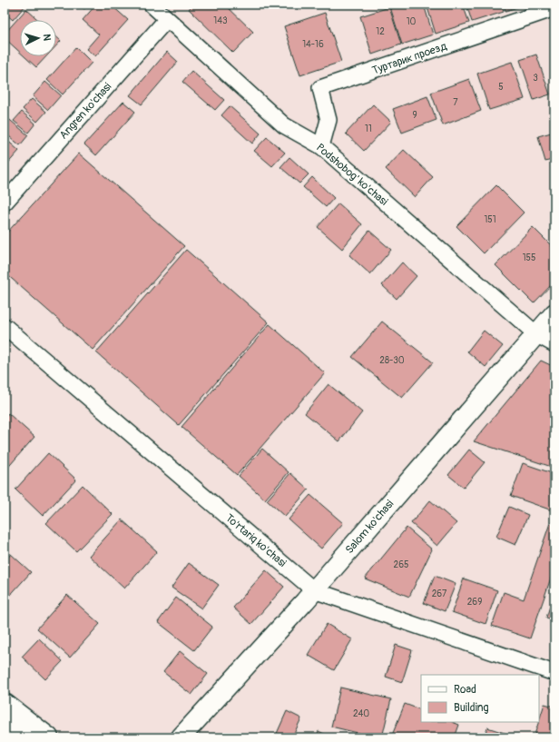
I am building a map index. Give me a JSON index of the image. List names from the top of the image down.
{
  "streets": {
    "street": [
      "Туртарик проезд",
      "Angren ko'chasi",
      "Podshobog' ko'chasi",
      "Salom ko'chasi",
      "To'rtariq ko'chasi"
    ]
  },
  "crossings": [
    ["Туртарик проезд", "Podshobog' ko'chasi"],
    ["Angren ko'chasi", "Podshobog' ko'chasi"],
    ["Podshobog' ko'chasi", "Salom ko'chasi"],
    ["Salom ko'chasi", "To'rtariq ko'chasi"]
  ],
  "house_numbers": [
    "143",
    "10",
    "12",
    "14-16",
    "3",
    "5",
    "7",
    "9",
    "11",
    "151",
    "155",
    "28-30",
    "265",
    "267",
    "269",
    "240"
  ],
  "legend": ["Road", "Building"],
  "north": "right"
}
